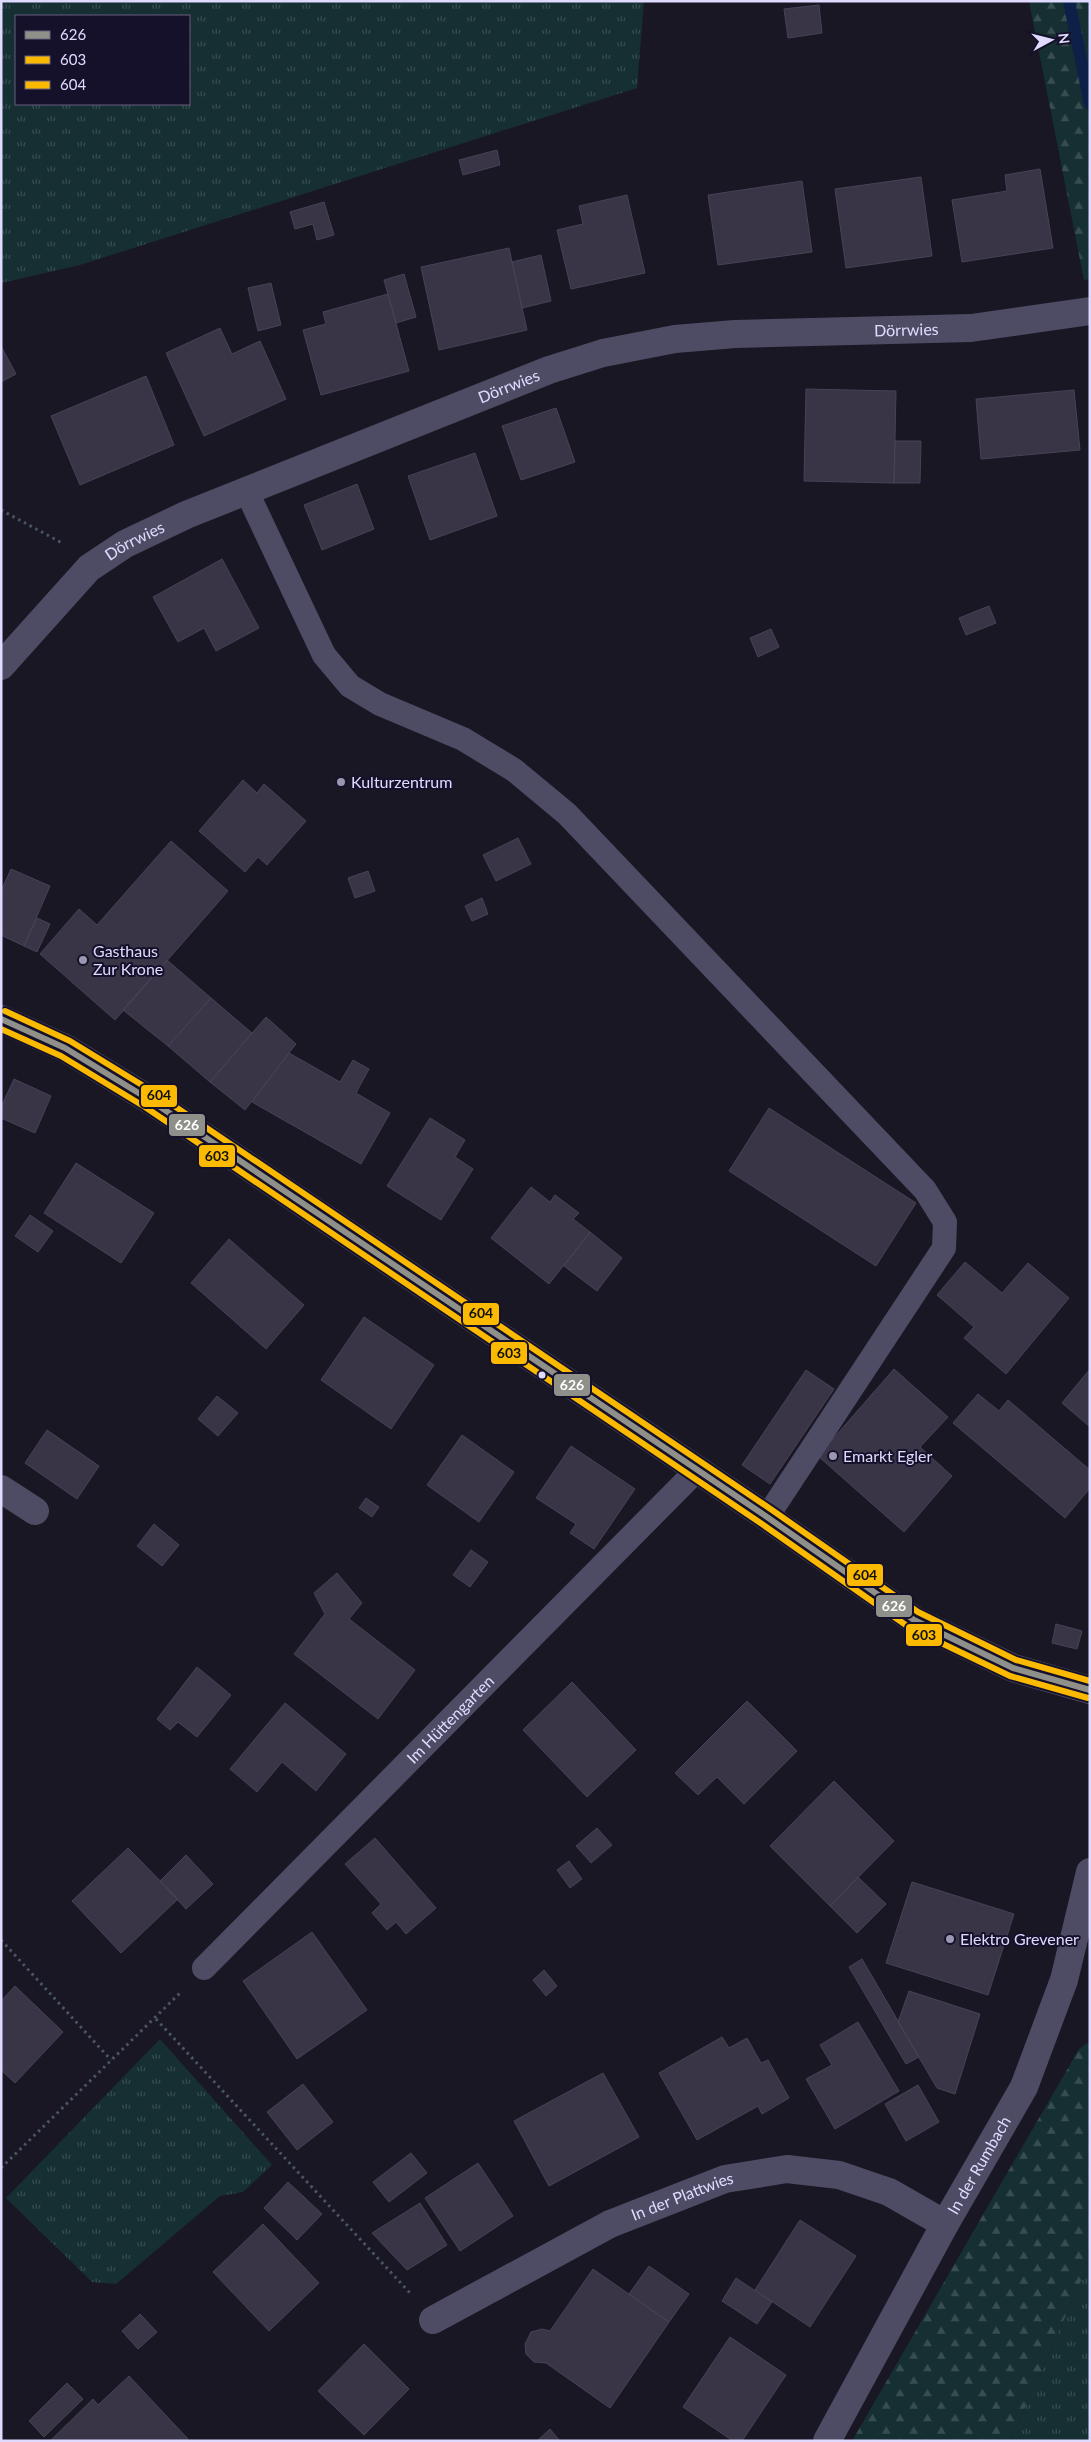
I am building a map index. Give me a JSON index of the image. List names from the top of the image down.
{
  "streets": {
    "street": ["Dörrwies", "In der Rumbach", "In der Plattwies"],
    "lane": ["Im Hüttengarten"]
  },
  "crossings": [
    ["In der Rumbach", "In der Plattwies"]
  ],
  "places": [
    "Kulturzentrum",
    "Gasthaus Zur Krone",
    "Emarkt Egler",
    "Elektro Grevener"
  ],
  "lines": ["transit line 604", "transit line 626", "transit line 603"],
  "legend": ["626", "603", "604"],
  "north": "right"
}
